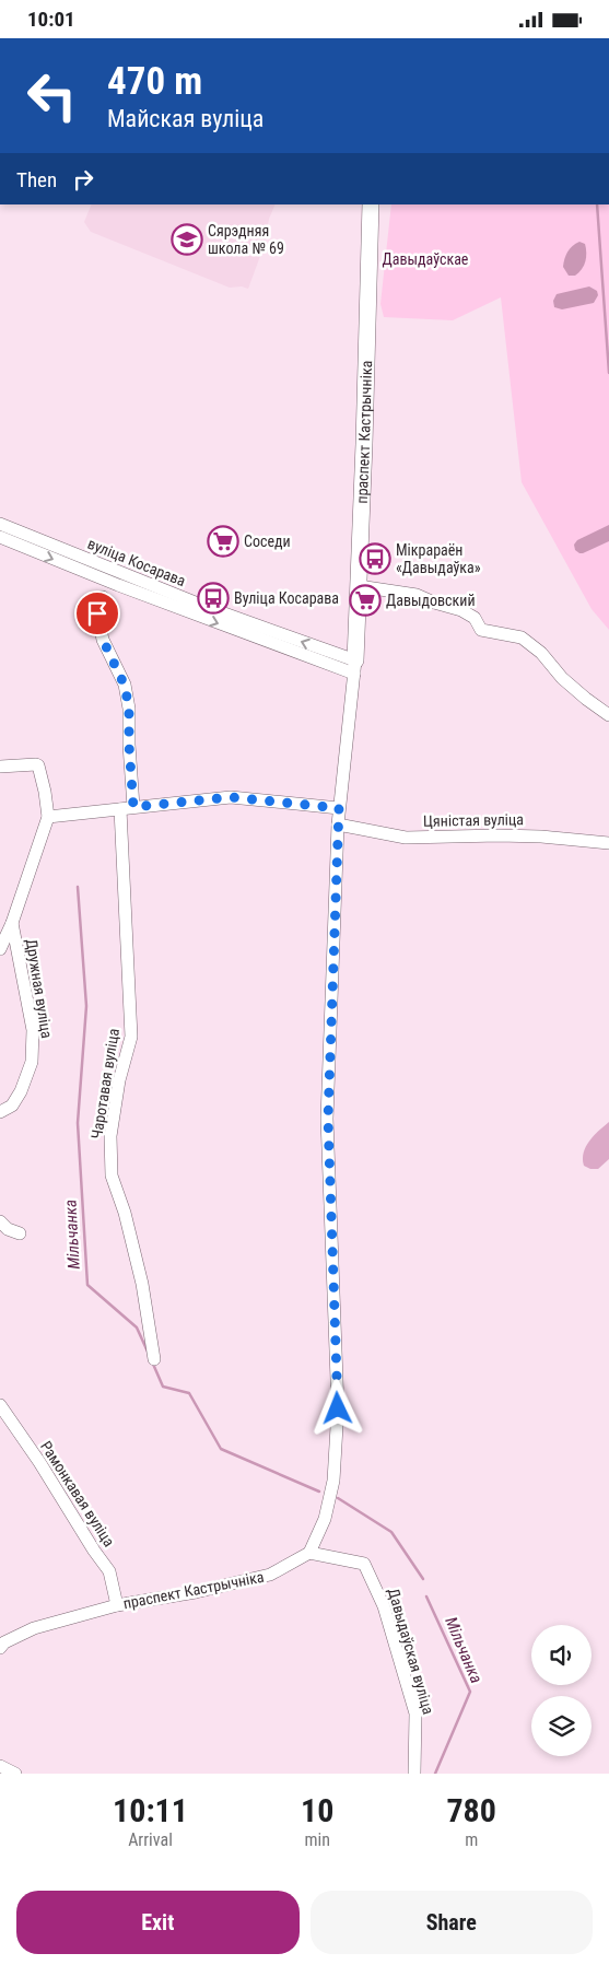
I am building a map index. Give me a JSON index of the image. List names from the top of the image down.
{
  "streets": {
    "main road": ["праспект Кастрычніка"],
    "street": [
      "вуліца Косарава",
      "Цяністая вуліца",
      "Дружная вуліца",
      "Чаротавая вуліца",
      "Рамонкавая вуліца",
      "Давыдаўская вуліца"
    ]
  },
  "crossings": [
    ["праспект Кастрычніка", "вуліца Косарава"],
    ["праспект Кастрычніка", "Рамонкавая вуліца"],
    ["праспект Кастрычніка", "Давыдаўская вуліца"]
  ],
  "water": ["Мільчанка"],
  "parks": ["Давыдаўскае"],
  "places": {
    "school or university": ["Сярэдняя школа № 69"],
    "supermarket": ["Соседи", "Давыдовский"],
    "bus stop": ["Мікрараён «Давыдаўка»", "Вуліца Косарава"]
  },
  "page": {
    "status": "10:01",
    "turn": ["470 m", "Майская вуліца"],
    "then": "Then",
    "eta": [
      "10:11",
      "Arrival",
      "10",
      "min",
      "780",
      "m"
    ],
    "buttons": ["Exit", "Share"]
  }
}
